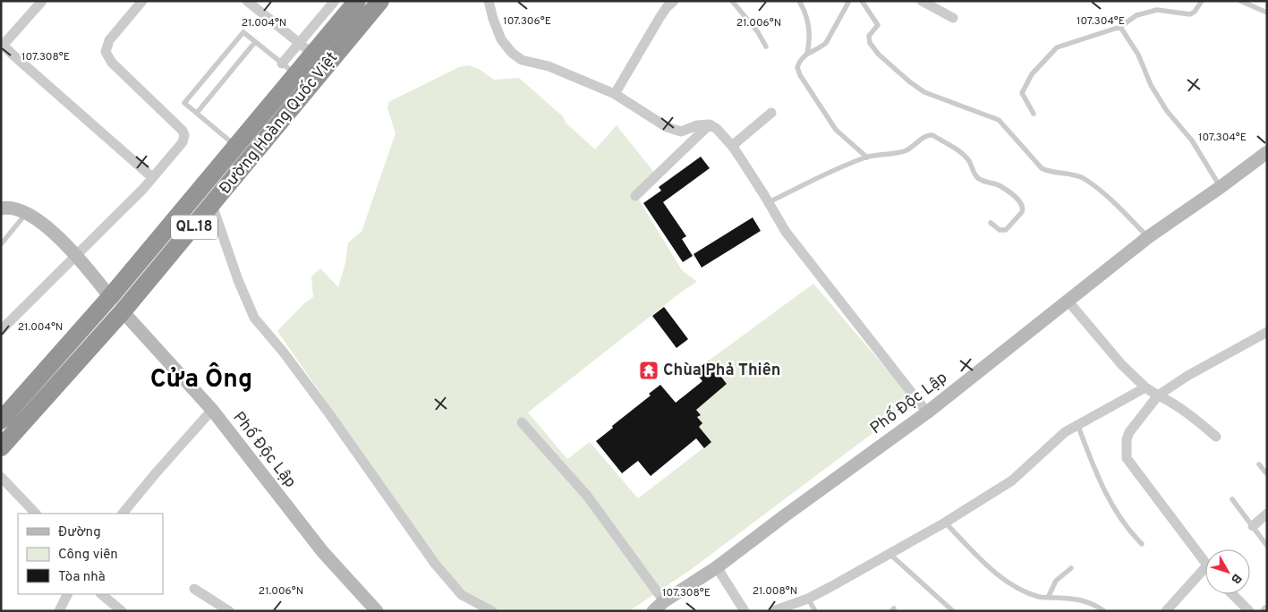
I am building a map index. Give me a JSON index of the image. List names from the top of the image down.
{
  "streets": {
    "highway": ["Đường Hoàng Quốc Việt", "QL.18"],
    "street": ["Phố Độc Lập"]
  },
  "crossings": [
    ["Đường Hoàng Quốc Việt", "Phố Độc Lập"]
  ],
  "districts": ["Cửa Ông"],
  "places": {
    "temple": ["Chùa Phả Thiên"]
  },
  "legend": ["Đường", "Công viên", "Tòa nhà"],
  "north": "bottom right",
  "coordinates": [
    "107.304°E",
    "107.306°E",
    "21.004°N",
    "21.006°N",
    "107.308°E",
    "21.008°N"
  ]
}
